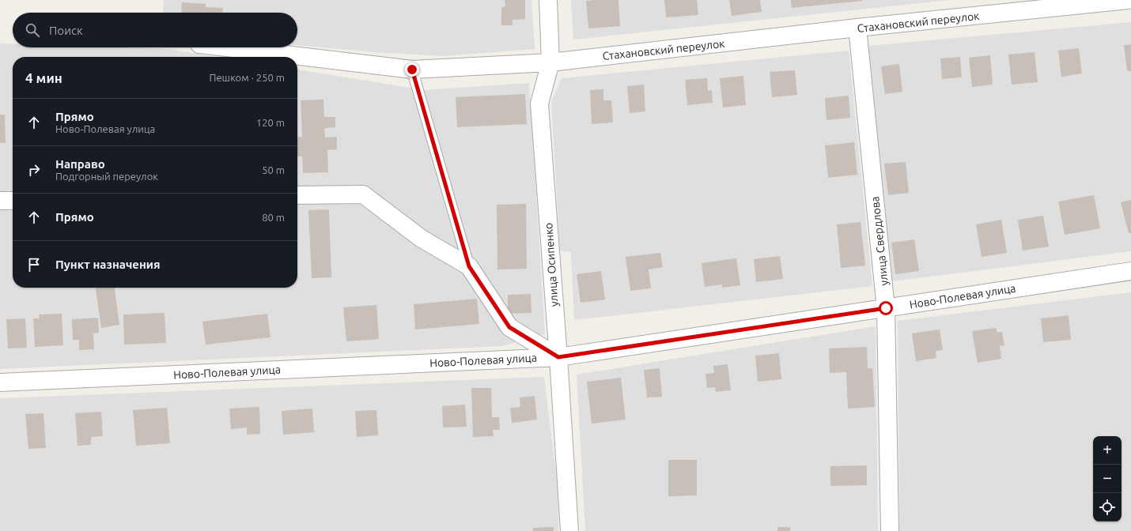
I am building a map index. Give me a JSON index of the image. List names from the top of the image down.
{
  "streets": {
    "street": [
      "Стахановский переулок",
      "улица Свердлова",
      "улица Осипенко",
      "Ново-Полевая улица"
    ]
  },
  "crossings": [
    ["Стахановский переулок", "улица Свердлова"],
    ["Стахановский переулок", "улица Осипенко"],
    ["улица Свердлова", "Ново-Полевая улица"],
    ["улица Осипенко", "Ново-Полевая улица"]
  ],
  "page": {
    "search": "Поиск",
    "heading": ["4 мин", "Пешком · 250 m"],
    "list": [
      ["Прямо", "Ново-Полевая улица", "120 m"],
      ["Направо", "Подгорный переулок", "50 m"],
      ["Прямо", "80 m"],
      "Пункт назначения"
    ],
    "map_buttons": ["+", "−"]
  }
}
